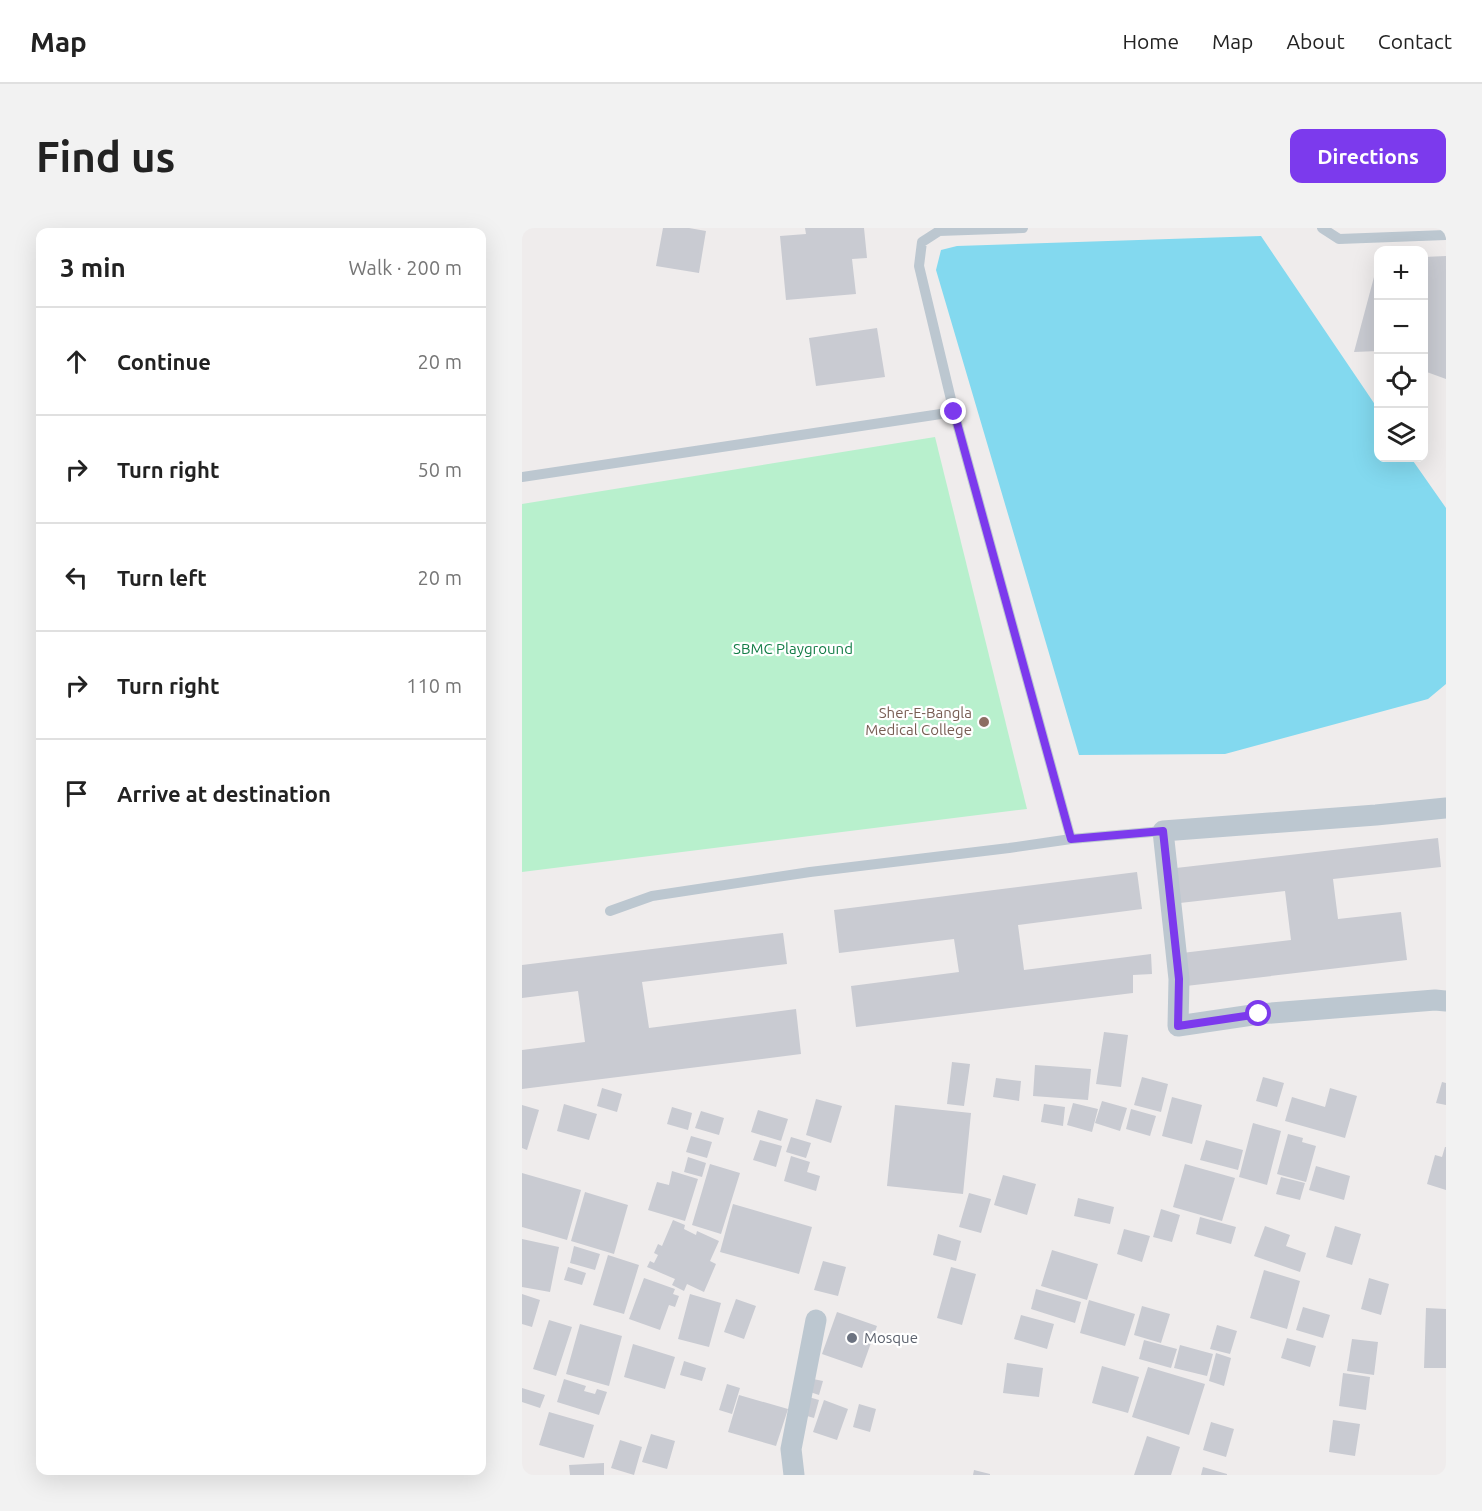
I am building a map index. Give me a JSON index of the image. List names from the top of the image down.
{
  "parks": ["SBMC Playground"],
  "places": ["Sher-E-Bangla Medical College", "Mosque"],
  "page": {
    "header": "Map",
    "nav": [
      "Home",
      "Map",
      "About",
      "Contact"
    ],
    "buttons": "Directions",
    "title": "Find us",
    "heading": ["3 min", "Walk · 200 m"],
    "map_buttons": ["+", "−"],
    "list": [
      ["Continue", "20 m"],
      ["Turn right", "50 m"],
      ["Turn left", "20 m"],
      ["Turn right", "110 m"],
      "Arrive at destination"
    ]
  }
}
